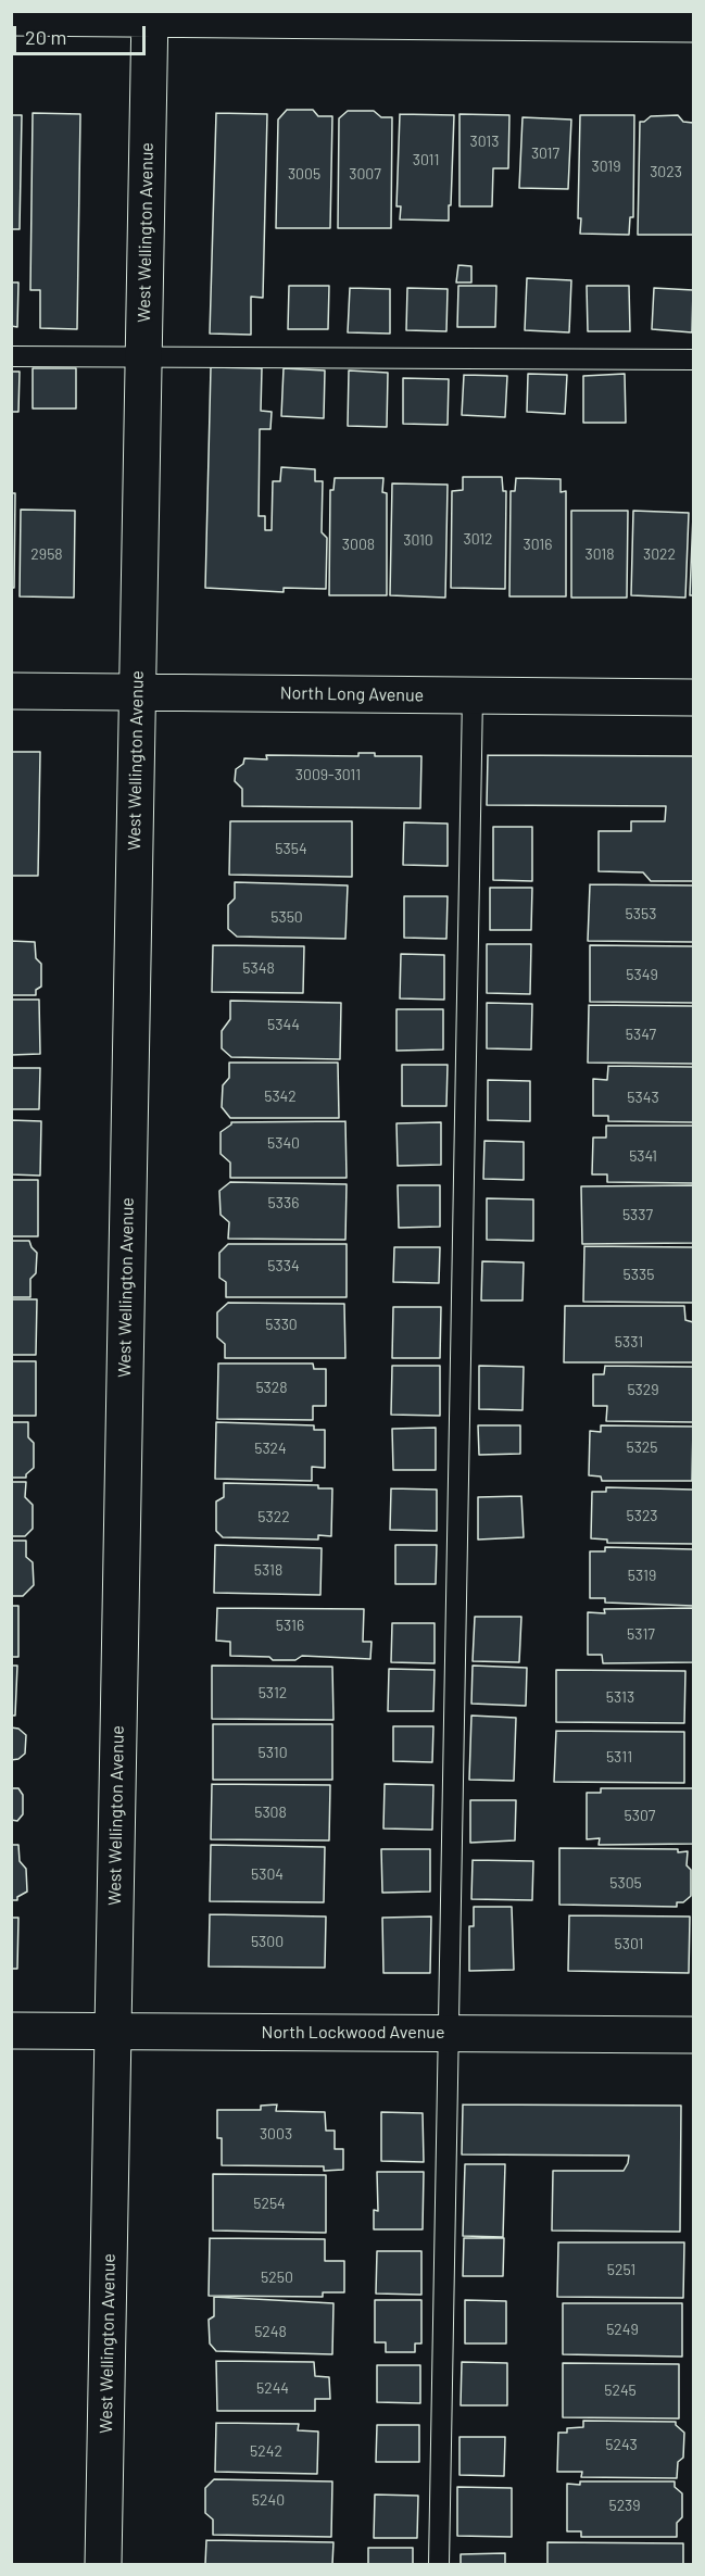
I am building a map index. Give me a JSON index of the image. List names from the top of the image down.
{
  "streets": {
    "street": ["West Wellington Avenue", "North Long Avenue", "North Lockwood Avenue"]
  },
  "crossings": [
    ["West Wellington Avenue", "North Long Avenue"],
    ["West Wellington Avenue", "North Lockwood Avenue"]
  ],
  "house_numbers": [
    "3013",
    "3017",
    "3011",
    "3019",
    "3023",
    "3005",
    "3007",
    "3012",
    "3010",
    "3008",
    "3016",
    "2958",
    "3018",
    "3022",
    "3009-3011",
    "5354",
    "5353",
    "5350",
    "5348",
    "5349",
    "5344",
    "5347",
    "5342",
    "5343",
    "5340",
    "5341",
    "5336",
    "5337",
    "5334",
    "5335",
    "5330",
    "5331",
    "5328",
    "5329",
    "5325",
    "5324",
    "5323",
    "5322",
    "5318",
    "5319",
    "5316",
    "5317",
    "5312",
    "5313",
    "5310",
    "5311",
    "5308",
    "5307",
    "5304",
    "5305",
    "5300",
    "5301",
    "3003",
    "5254",
    "5251",
    "5250",
    "5249",
    "5248",
    "5244",
    "5245",
    "5243",
    "5242",
    "5240",
    "5239"
  ],
  "scale_bar": "20 m"
}
